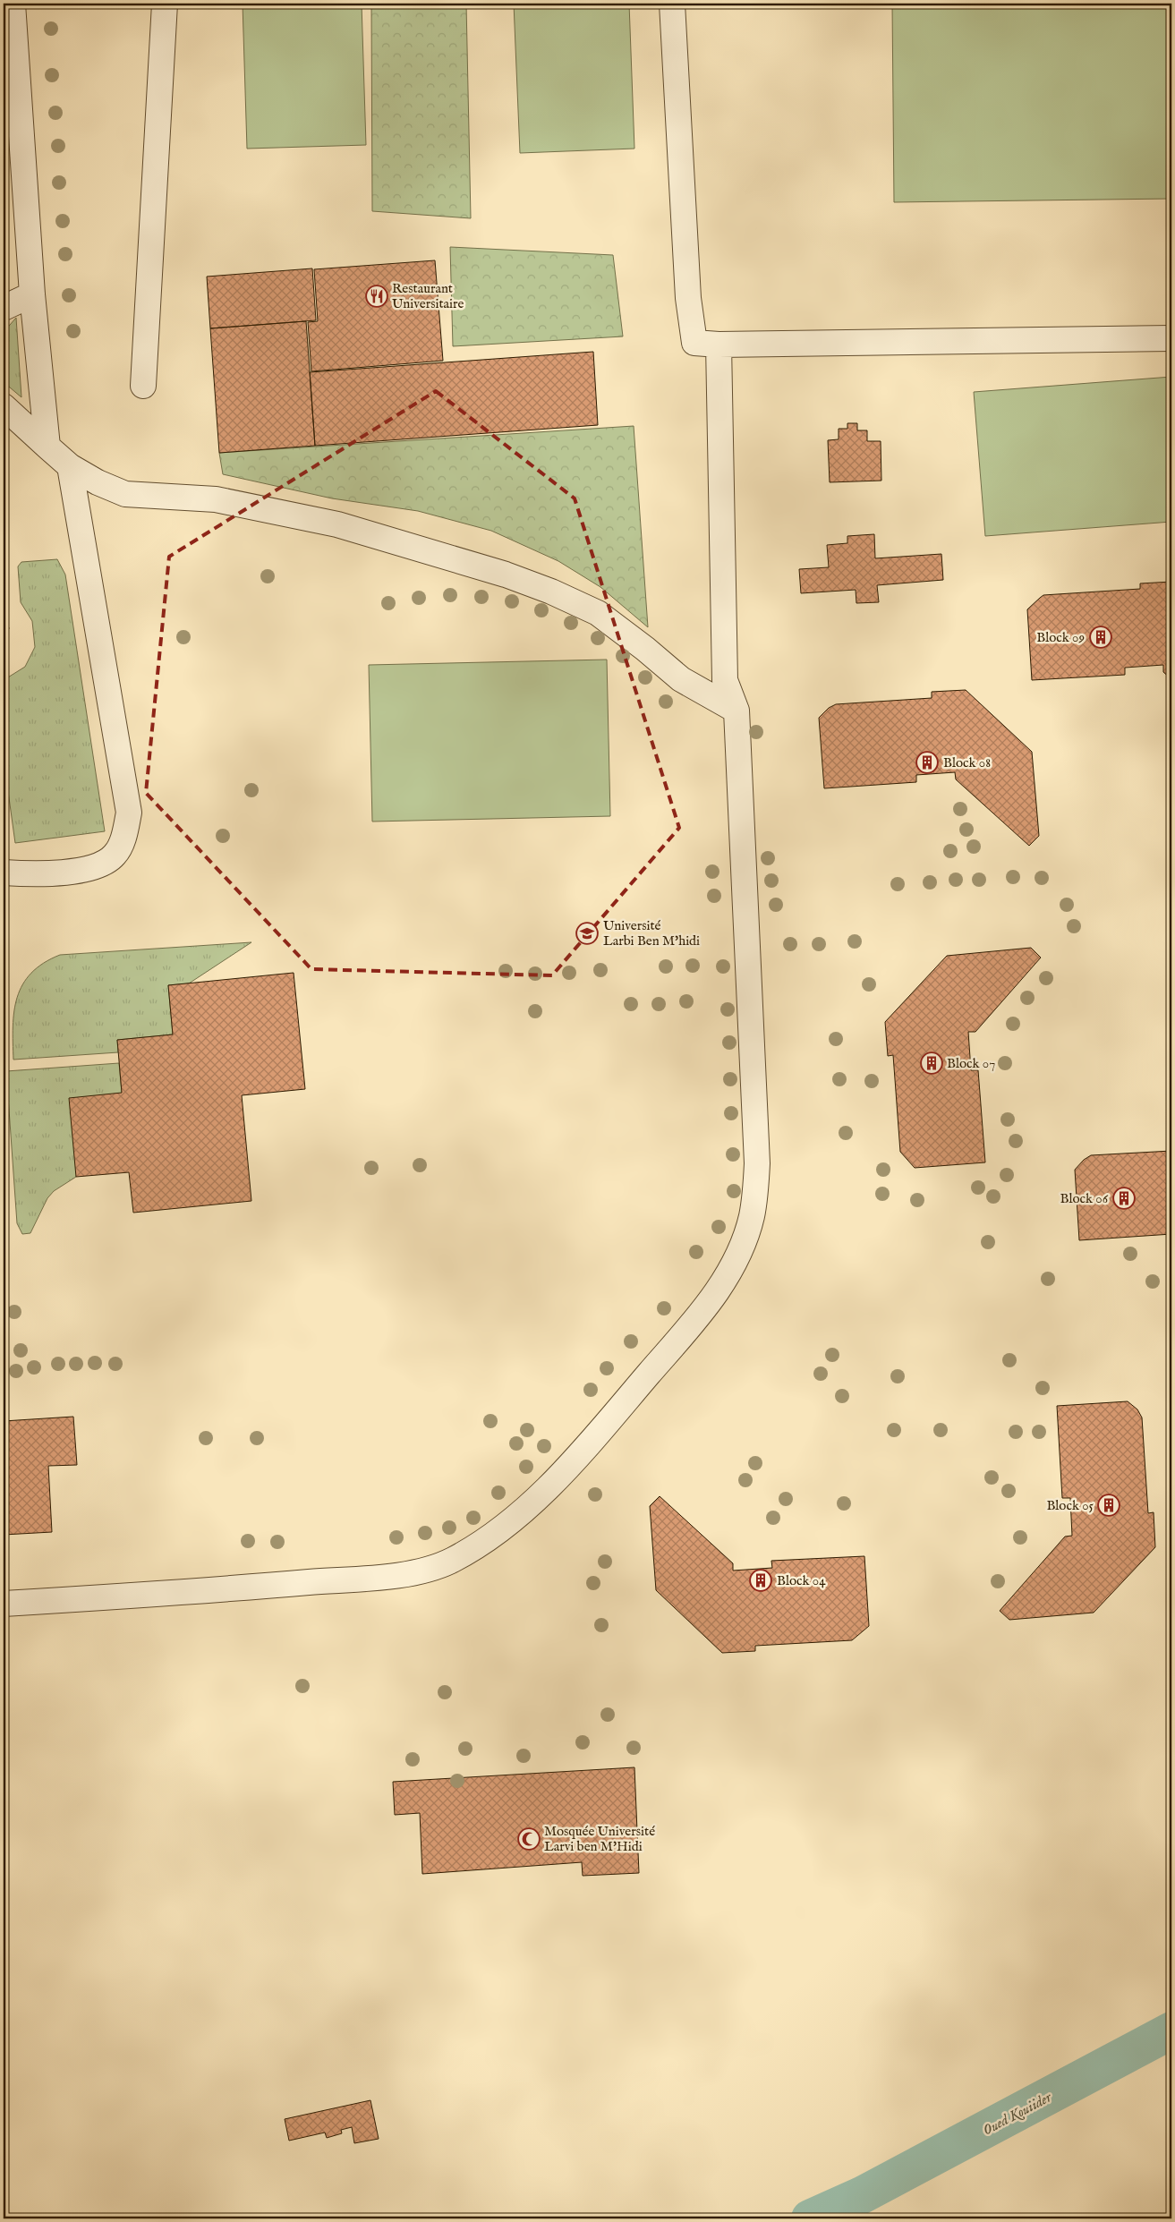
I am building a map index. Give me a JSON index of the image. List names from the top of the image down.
{
  "water": ["Oued Kouiider"],
  "places": {
    "restaurant": ["Restaurant Universitaire"],
    "building": [
      "Block 09",
      "Block 08",
      "Block 07",
      "Block 06",
      "Block 05",
      "Block 04"
    ],
    "school or university": ["Université Larbi Ben M'hidi"],
    "mosque": ["Mosquée Université Larvi ben M'Hidi"]
  }
}
